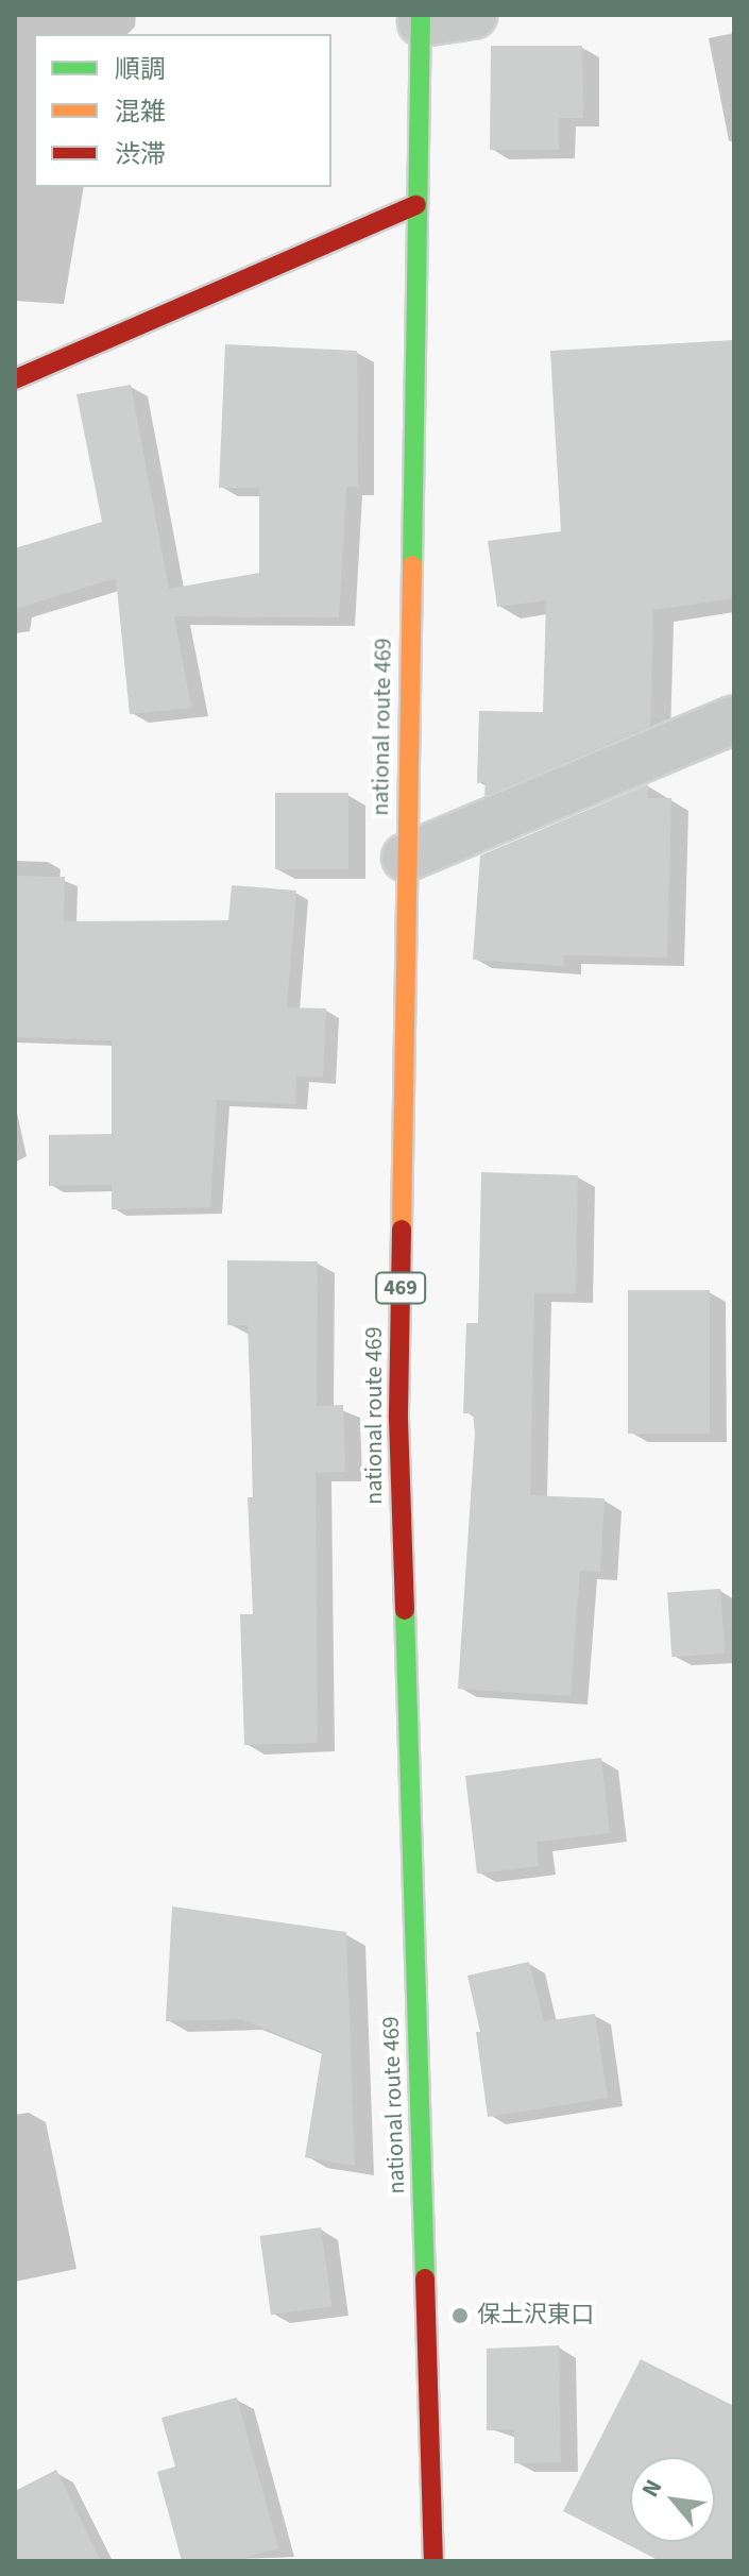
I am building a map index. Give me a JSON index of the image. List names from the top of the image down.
{
  "streets": {
    "main road": ["national route 469", "469"]
  },
  "places": ["保土沢東口"],
  "legend": ["順調", "混雑", "渋滞"],
  "north": "top left"
}
